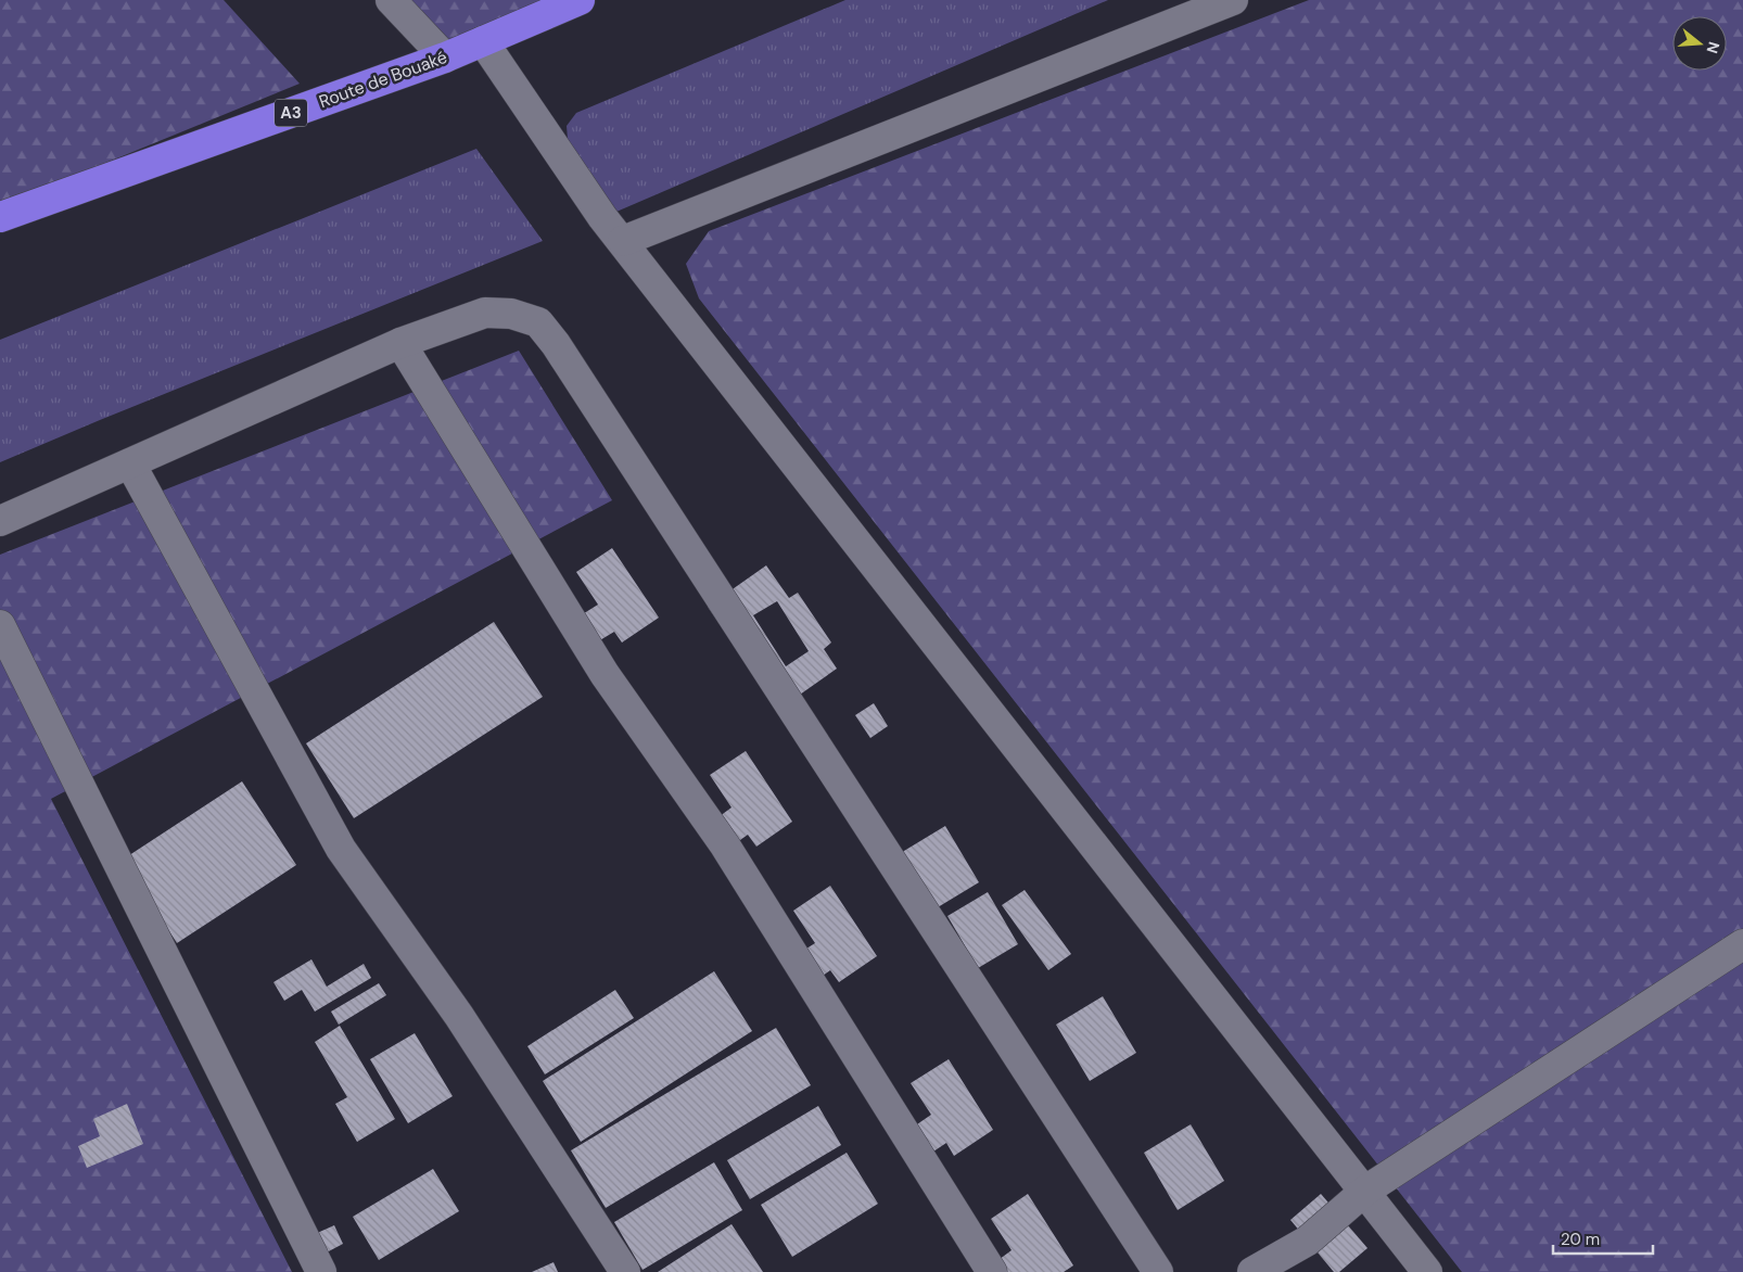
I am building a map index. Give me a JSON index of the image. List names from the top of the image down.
{
  "streets": {
    "highway": ["Route de Bouaké", "A3"]
  },
  "scale_bar": "20 m",
  "north": "right"
}
